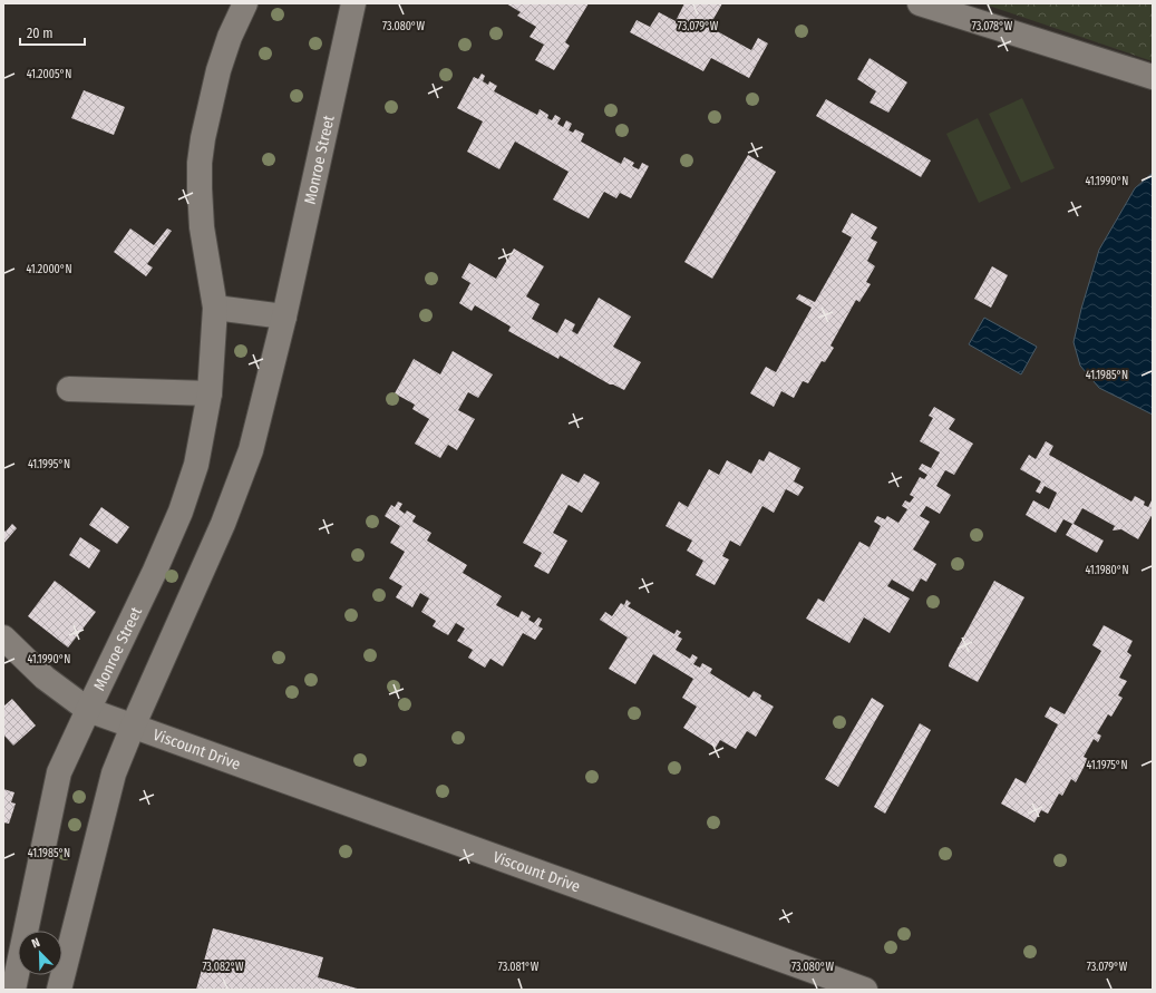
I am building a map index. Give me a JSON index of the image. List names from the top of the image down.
{
  "streets": {
    "street": ["Monroe Street", "Viscount Drive"]
  },
  "crossings": [
    ["Monroe Street", "Viscount Drive"]
  ],
  "scale_bar": "20 m",
  "north": "top left",
  "coordinates": [
    "73.080°W",
    "73.079°W",
    "73.078°W",
    "41.2005°N",
    "41.1990°N",
    "41.2000°N",
    "41.1985°N",
    "41.1995°N",
    "41.1980°N",
    "41.1975°N",
    "73.082°W",
    "73.081°W"
  ]
}
